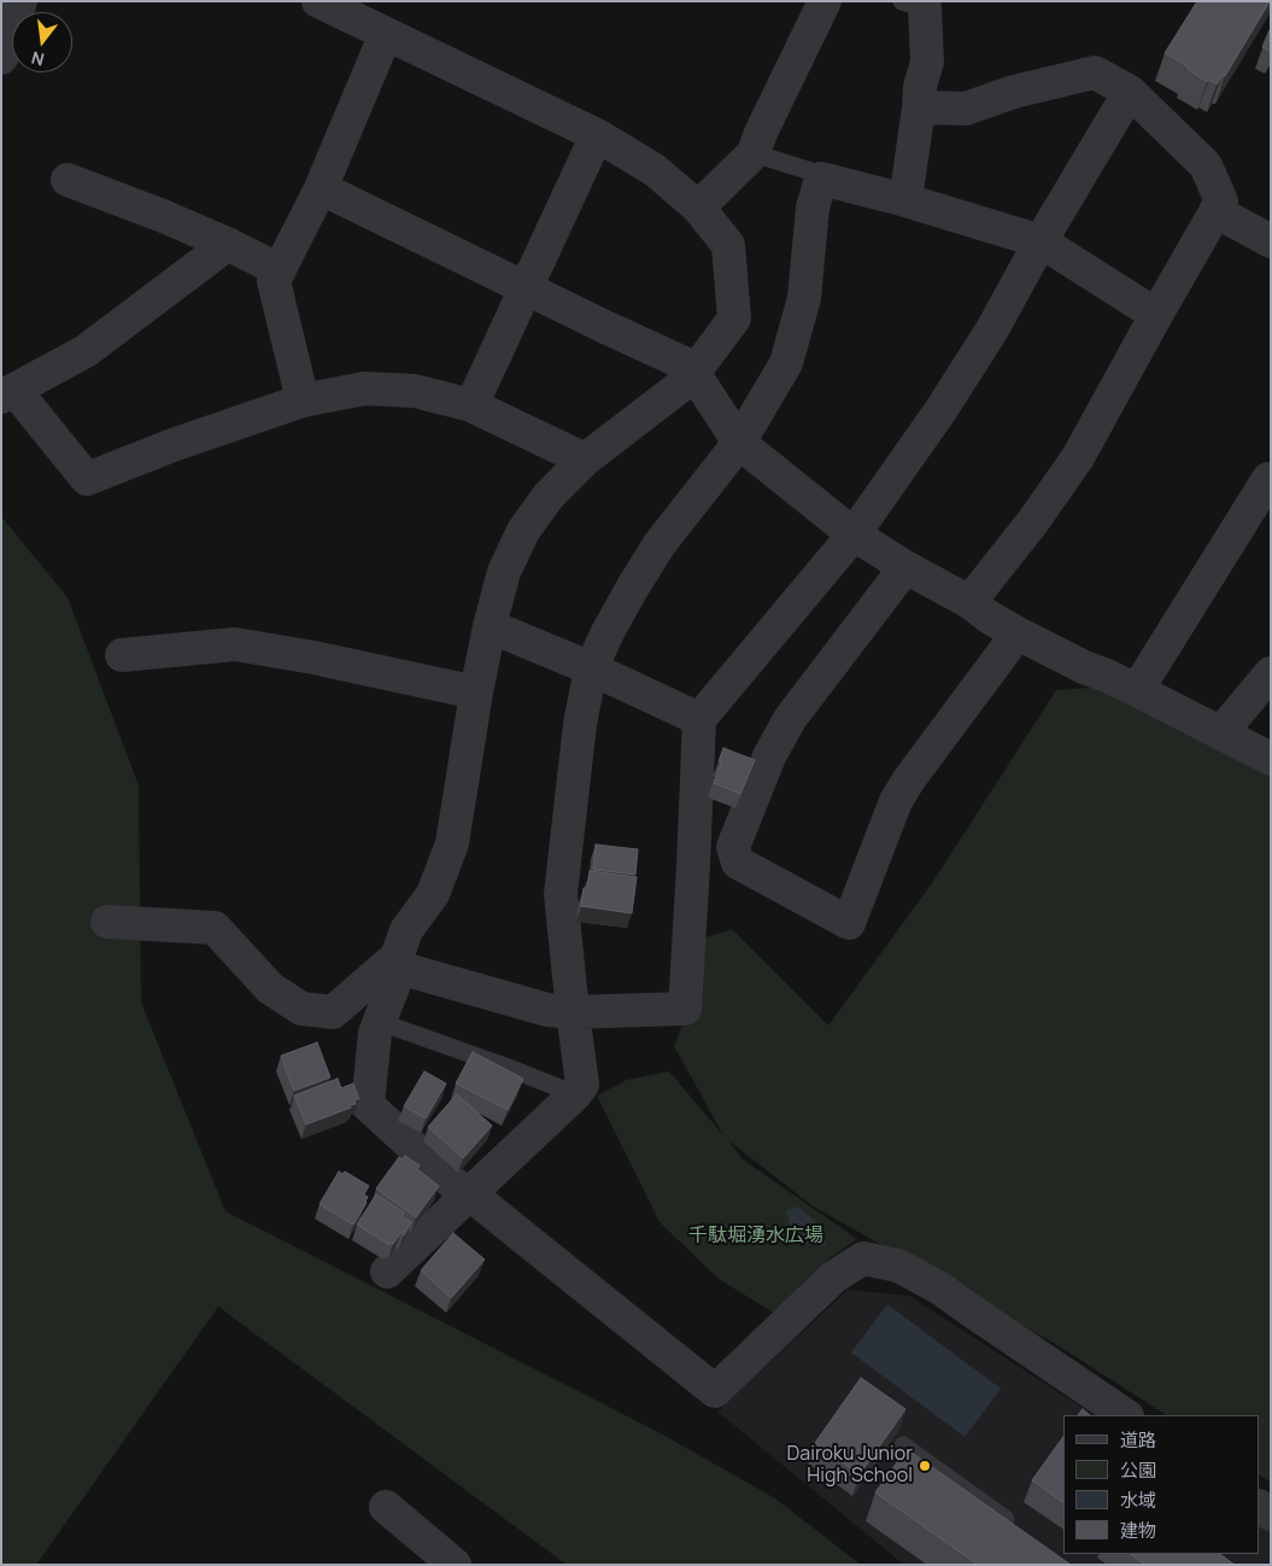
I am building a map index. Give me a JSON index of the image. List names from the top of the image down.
{
  "parks": ["千駄堀湧水広場"],
  "places": ["Dairoku Junior High School"],
  "legend": [
    "道路",
    "公園",
    "水域",
    "建物"
  ],
  "north": "bottom"
}
